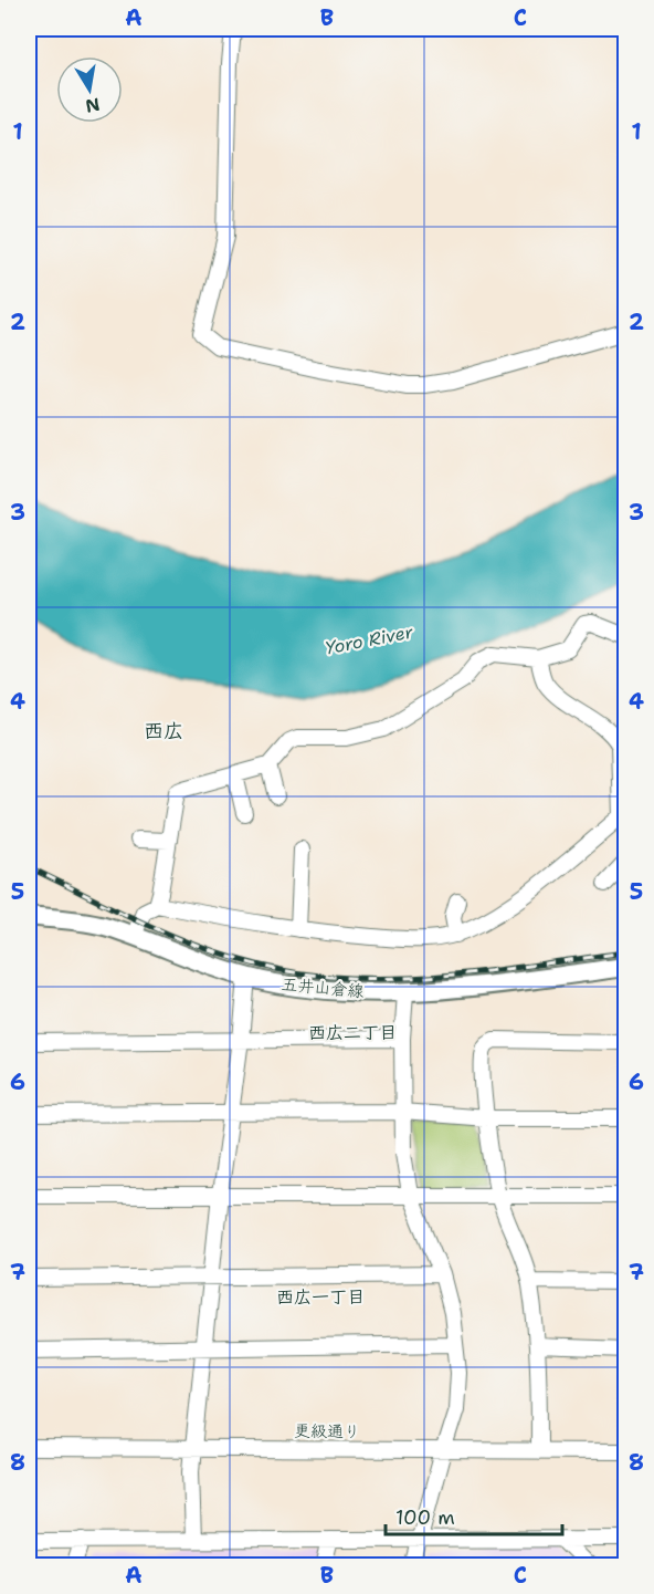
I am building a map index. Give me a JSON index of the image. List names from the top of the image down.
{
  "streets": {
    "main road": ["五井山倉線"],
    "street": ["更級通り"]
  },
  "districts": ["西広", "西広二丁目", "西広一丁目"],
  "water": ["Yoro River"],
  "scale_bar": "100 m",
  "north": "bottom",
  "grid": {
    "columns": ["A", "B", "C"],
    "rows": [
      "1",
      "2",
      "3",
      "4",
      "5",
      "6",
      "7",
      "8"
    ]
  }
}
